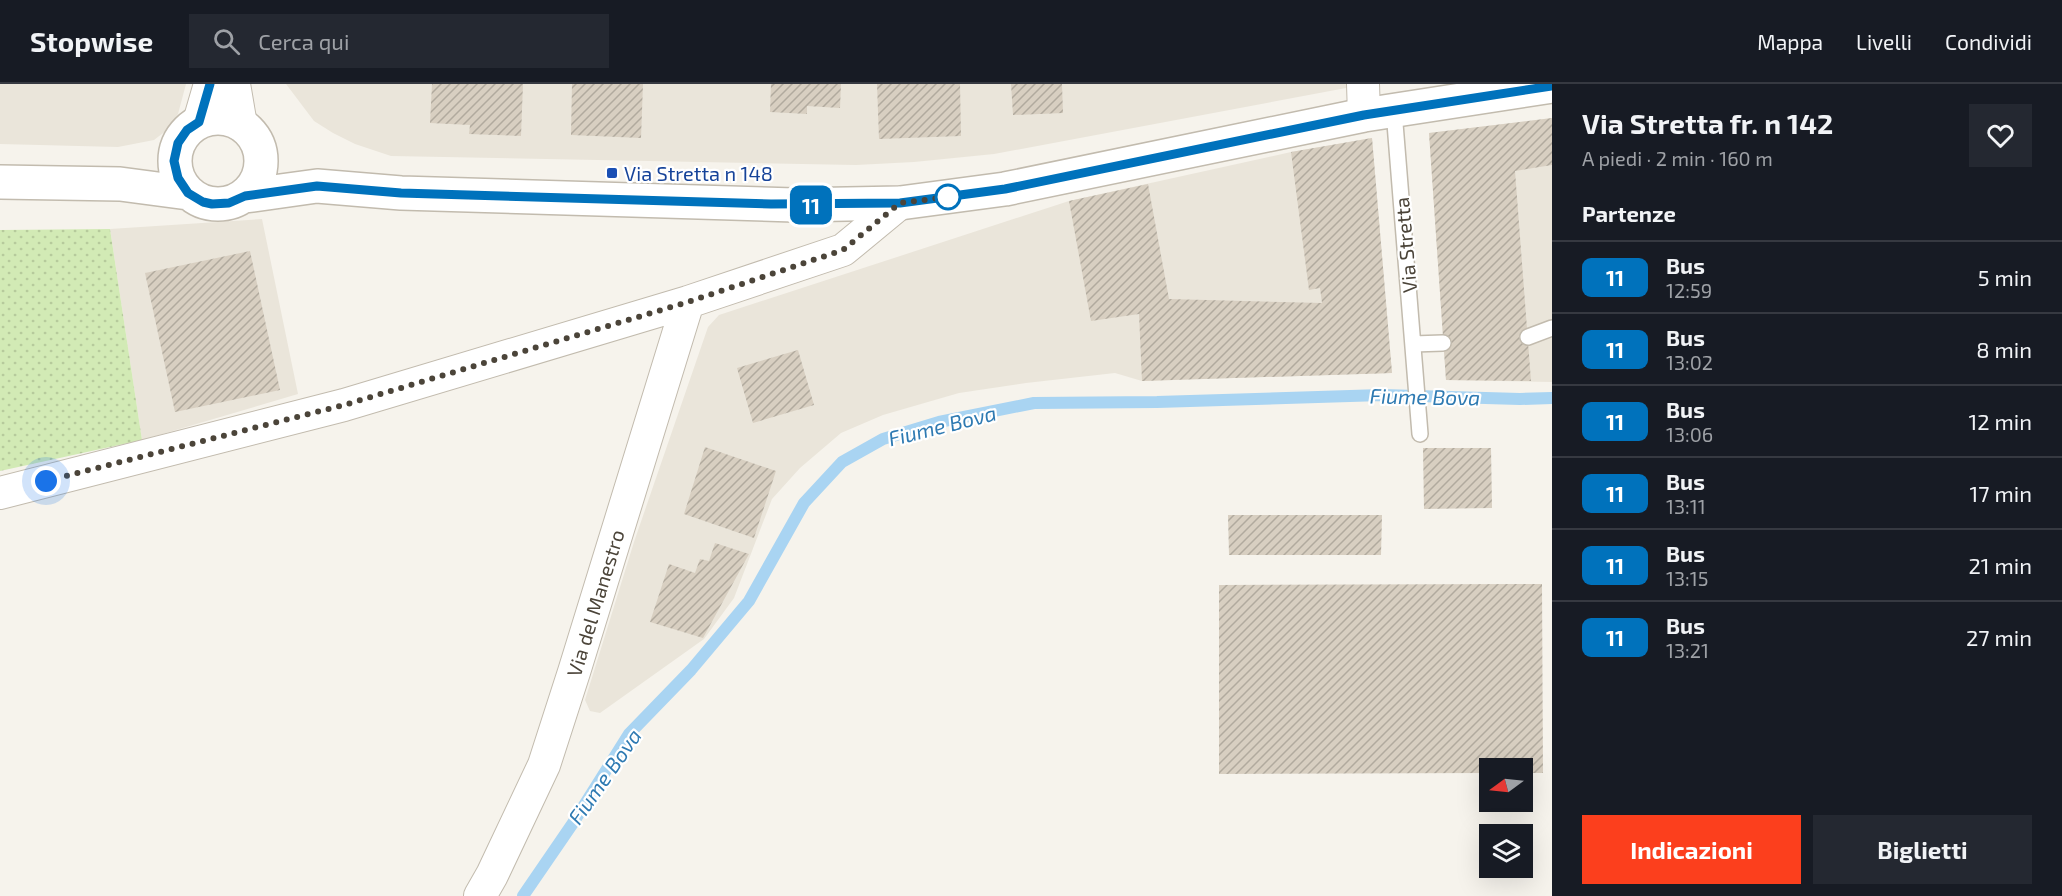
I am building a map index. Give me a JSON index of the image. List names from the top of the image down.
{
  "streets": {
    "street": ["Via del Manestro"],
    "lane": ["Via Stretta"]
  },
  "water": ["Fiume Bova"],
  "places": {
    "transit": ["Via Stretta n 148"]
  },
  "lines": ["bus line 11"],
  "north": "left",
  "page": {
    "header": "Stopwise",
    "search": "Cerca qui",
    "nav": ["Mappa", "Livelli", "Condividi"],
    "on_map": "11",
    "heading": [
      ["Via Stretta fr. n 142", "A piedi · 2 min · 160 m"],
      "Partenze"
    ],
    "list": [
      {
        "mark": "11",
        "name": "Bus",
        "note": "12:59",
        "value": "5 min"
      },
      {
        "mark": "11",
        "name": "Bus",
        "note": "13:02",
        "value": "8 min"
      },
      {
        "mark": "11",
        "name": "Bus",
        "note": "13:06",
        "value": "12 min"
      },
      {
        "mark": "11",
        "name": "Bus",
        "note": "13:11",
        "value": "17 min"
      },
      {
        "mark": "11",
        "name": "Bus",
        "note": "13:15",
        "value": "21 min"
      },
      {
        "mark": "11",
        "name": "Bus",
        "note": "13:21",
        "value": "27 min"
      }
    ],
    "buttons": ["Indicazioni", "Biglietti"]
  }
}
